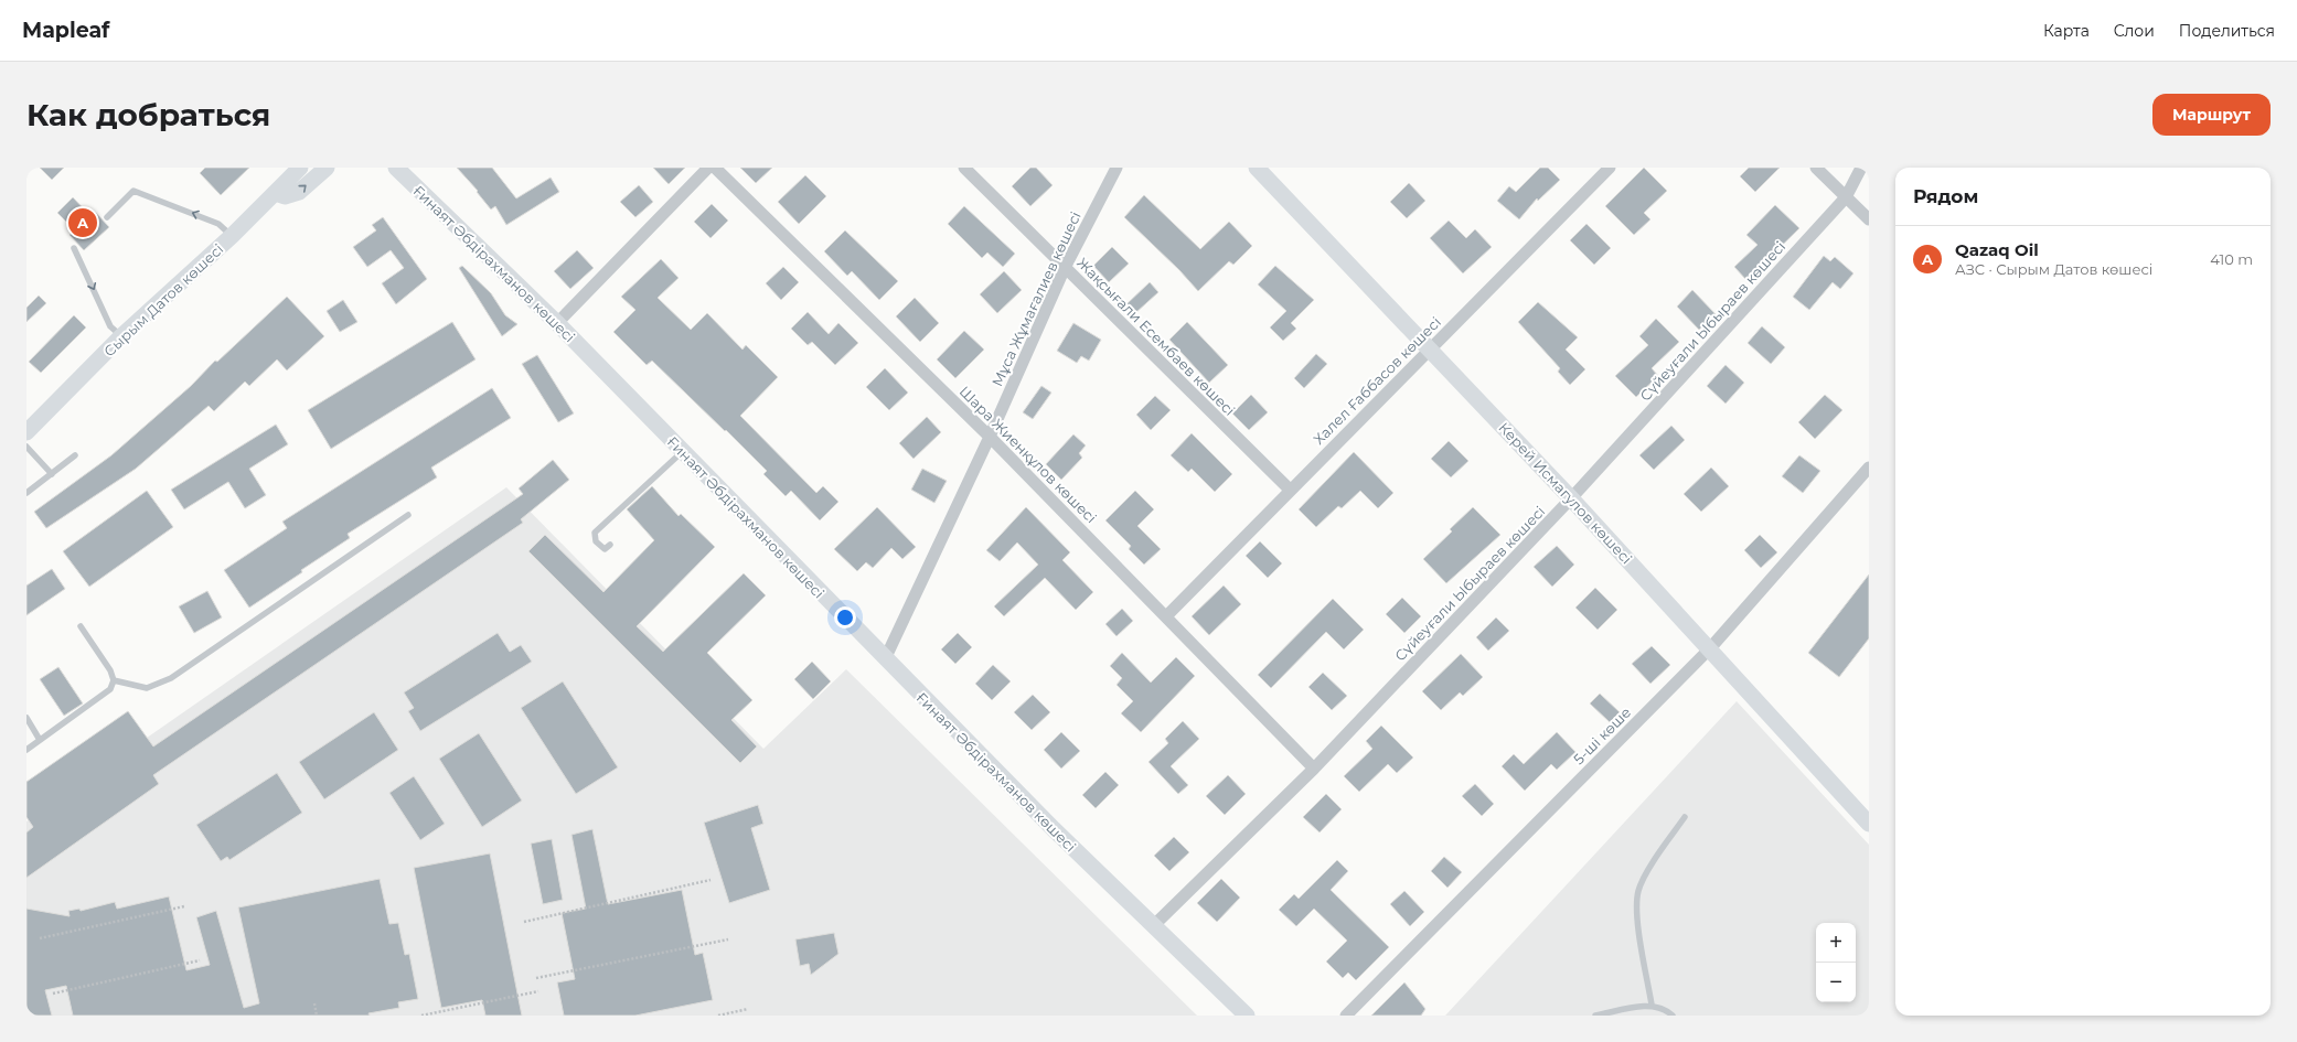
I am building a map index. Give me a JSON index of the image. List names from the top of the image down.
{
  "streets": {
    "street": [
      "Ғинаят Әбдірахманов көшесі",
      "Мұса Жұмағалиев көшесі",
      "Сырым Датов көшесі",
      "Сүйеуғали Ыбыраев көшесi",
      "Жақсығали Есембаев көшесi",
      "Халел Ғаббасов көшесі",
      "Шара Жиенқұлов көшесі",
      "Керей Исмагулов көшесі",
      "5-шi көше"
    ]
  },
  "crossings": [
    ["Ғинаят Әбдірахманов көшесі", "Мұса Жұмағалиев көшесі"],
    ["Ғинаят Әбдірахманов көшесі", "Сүйеуғали Ыбыраев көшесi"],
    ["Мұса Жұмағалиев көшесі", "Жақсығали Есембаев көшесi"],
    ["Мұса Жұмағалиев көшесі", "Шара Жиенқұлов көшесі"],
    ["Сүйеуғали Ыбыраев көшесi", "Шара Жиенқұлов көшесі"],
    ["Сүйеуғали Ыбыраев көшесi", "Керей Исмагулов көшесі"],
    ["Жақсығали Есембаев көшесi", "Халел Ғаббасов көшесі"],
    ["Халел Ғаббасов көшесі", "Шара Жиенқұлов көшесі"],
    ["Халел Ғаббасов көшесі", "Керей Исмагулов көшесі"],
    ["Керей Исмагулов көшесі", "5-шi көше"]
  ],
  "page": {
    "header": "Mapleaf",
    "nav": ["Карта", "Слои", "Поделиться"],
    "buttons": "Маршрут",
    "title": "Как добраться",
    "heading": "Рядом",
    "pins": "A",
    "list": [
      {
        "mark": "A",
        "name": "Qazaq Oil",
        "note": "АЗС · Сырым Датов көшесі",
        "value": "410 m"
      }
    ],
    "map_buttons": ["+", "−"]
  }
}
